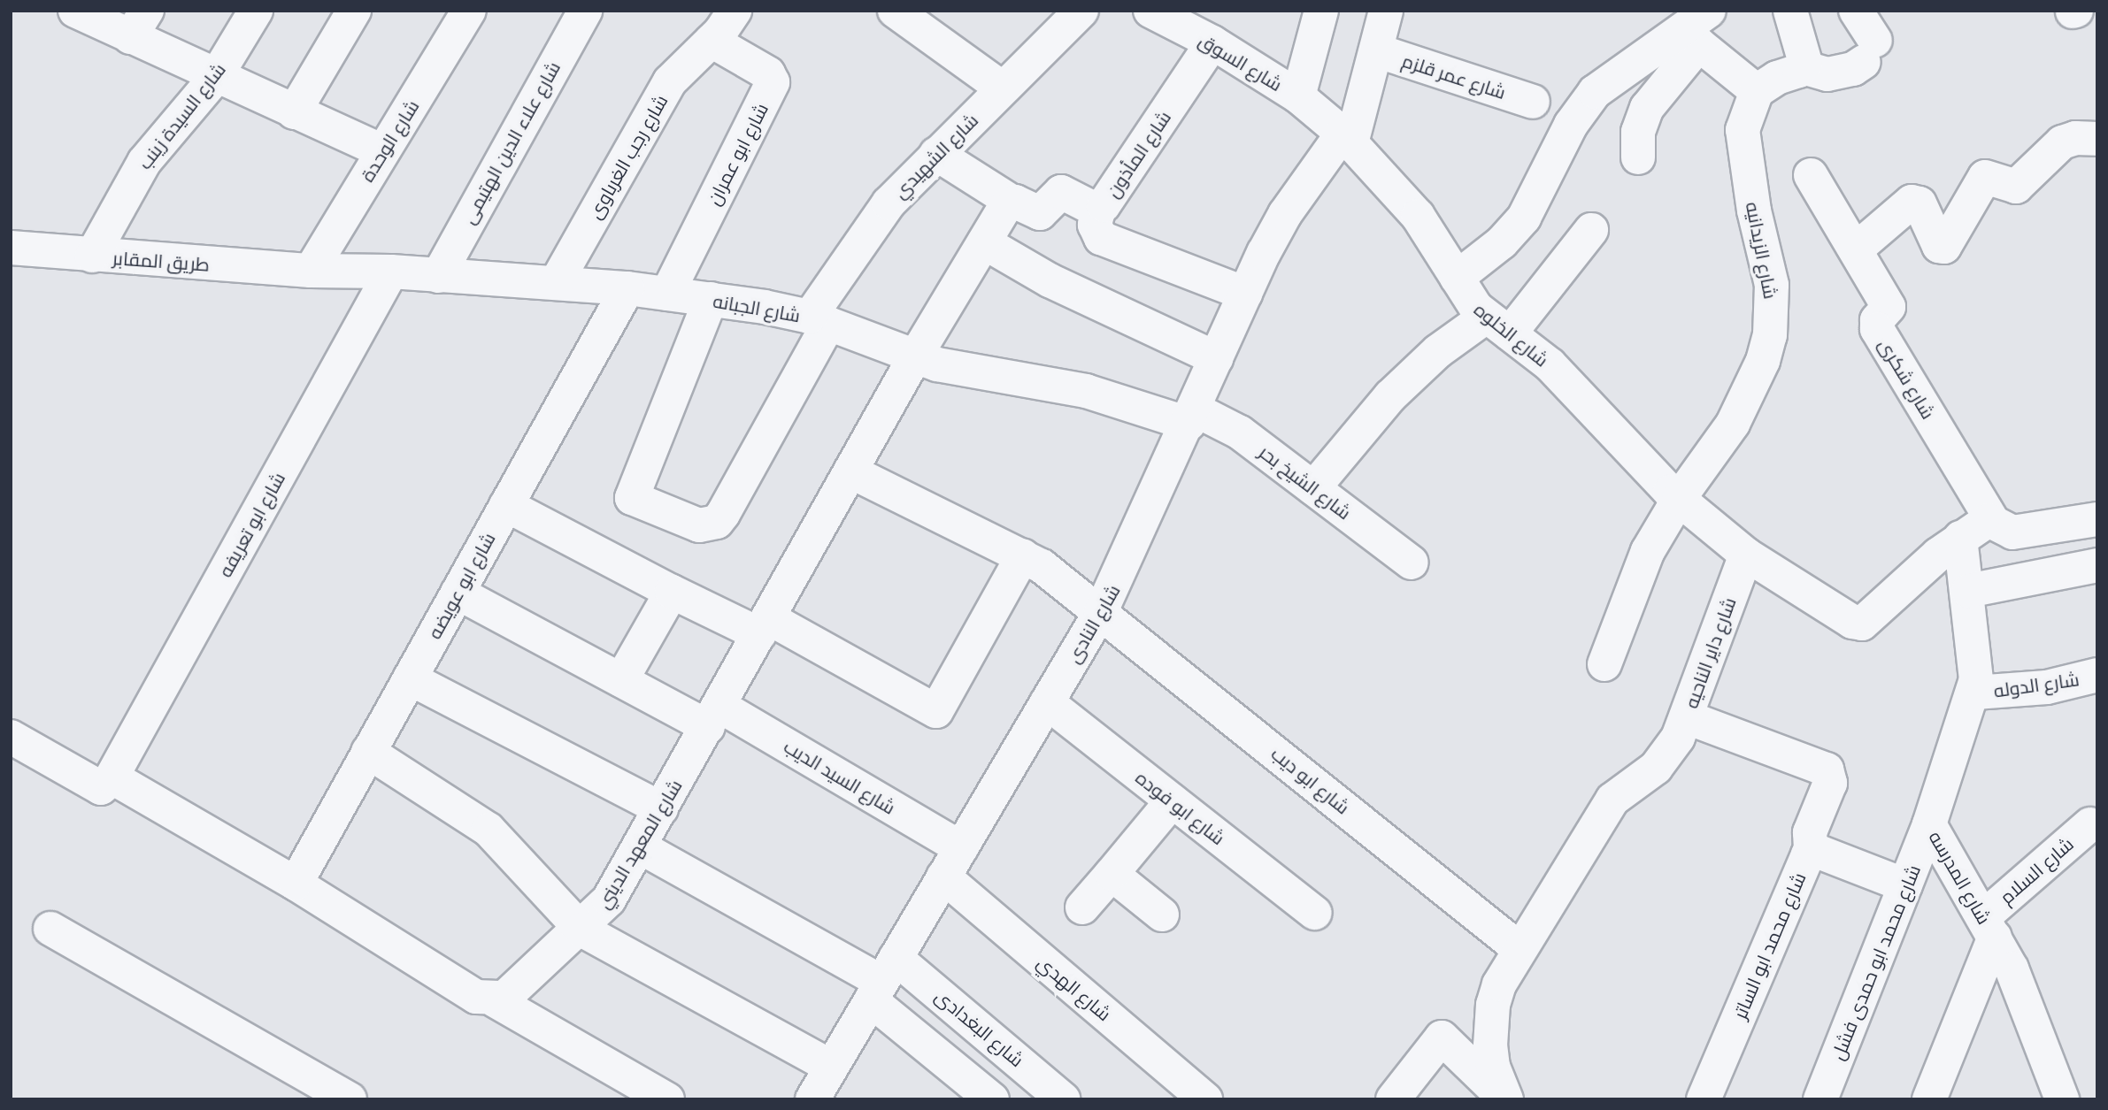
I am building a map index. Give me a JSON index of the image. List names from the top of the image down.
{
  "streets": {
    "street": [
      "شارع السوق",
      "شارع عمر قلزم",
      "شارع السيدة زينب",
      "شارع الوحدة",
      "شارع علاء الدين الهتيمى",
      "شارع ابو عمران",
      "شارع المأذون",
      "شارع الشهيدي",
      "شارع رجب الغرباوى",
      "شارع الزيدانيه",
      "طريق المقابر",
      "شارع الجبانه",
      "شارع الخلوه",
      "شارع شكرى",
      "شارع الشيخ بحر",
      "شارع ابو تعريفه",
      "شارع ابو عويضه",
      "شارع النادى",
      "شارع داير الناحيه",
      "شارع الدوله",
      "شارع السيد الديب",
      "شارع ابو ديب",
      "شارع ابو فوده",
      "شارع المعهد الديني",
      "شارع السلام",
      "شارع المدرسه",
      "شارع محمد ابو الساتر",
      "شارع محمد ابو حمدى فشل",
      "شارع الهدي",
      "شارع البغدادى"
    ]
  },
  "crossings": [
    ["شارع السوق", "شارع المأذون"],
    ["شارع السوق", "شارع الخلوه"],
    ["شارع السيدة زينب", "طريق المقابر"],
    ["شارع الوحدة", "طريق المقابر"],
    ["شارع الوحدة", "شارع الجبانه"],
    ["شارع علاء الدين الهتيمى", "شارع الجبانه"],
    ["شارع ابو عمران", "شارع رجب الغرباوى"],
    ["شارع ابو عمران", "شارع الجبانه"],
    ["شارع الشهيدي", "شارع الجبانه"],
    ["شارع رجب الغرباوى", "شارع الجبانه"],
    ["شارع الزيدانيه", "شارع الخلوه"],
    ["طريق المقابر", "شارع الجبانه"],
    ["شارع الجبانه", "شارع الشيخ بحر"],
    ["شارع الجبانه", "شارع ابو تعريفه"],
    ["شارع الجبانه", "شارع ابو عويضه"],
    ["شارع الجبانه", "شارع النادى"],
    ["شارع الجبانه", "شارع المعهد الديني"],
    ["شارع الخلوه", "شارع النادى"],
    ["شارع الخلوه", "شارع داير الناحيه"],
    ["شارع الشيخ بحر", "شارع النادى"],
    ["شارع ابو عويضه", "شارع السيد الديب"],
    ["شارع النادى", "شارع السيد الديب"],
    ["شارع النادى", "شارع ابو ديب"],
    ["شارع النادى", "شارع ابو فوده"],
    ["شارع النادى", "شارع الهدي"],
    ["شارع النادى", "شارع البغدادى"],
    ["شارع داير الناحيه", "شارع ابو ديب"],
    ["شارع الدوله", "شارع المدرسه"],
    ["شارع السيد الديب", "شارع المعهد الديني"],
    ["شارع السيد الديب", "شارع الهدي"],
    ["شارع ابو ديب", "شارع المعهد الديني"],
    ["شارع السلام", "شارع المدرسه"],
    ["شارع المدرسه", "شارع محمد ابو حمدى فشل"],
    ["شارع محمد ابو الساتر", "شارع محمد ابو حمدى فشل"]
  ]
}
